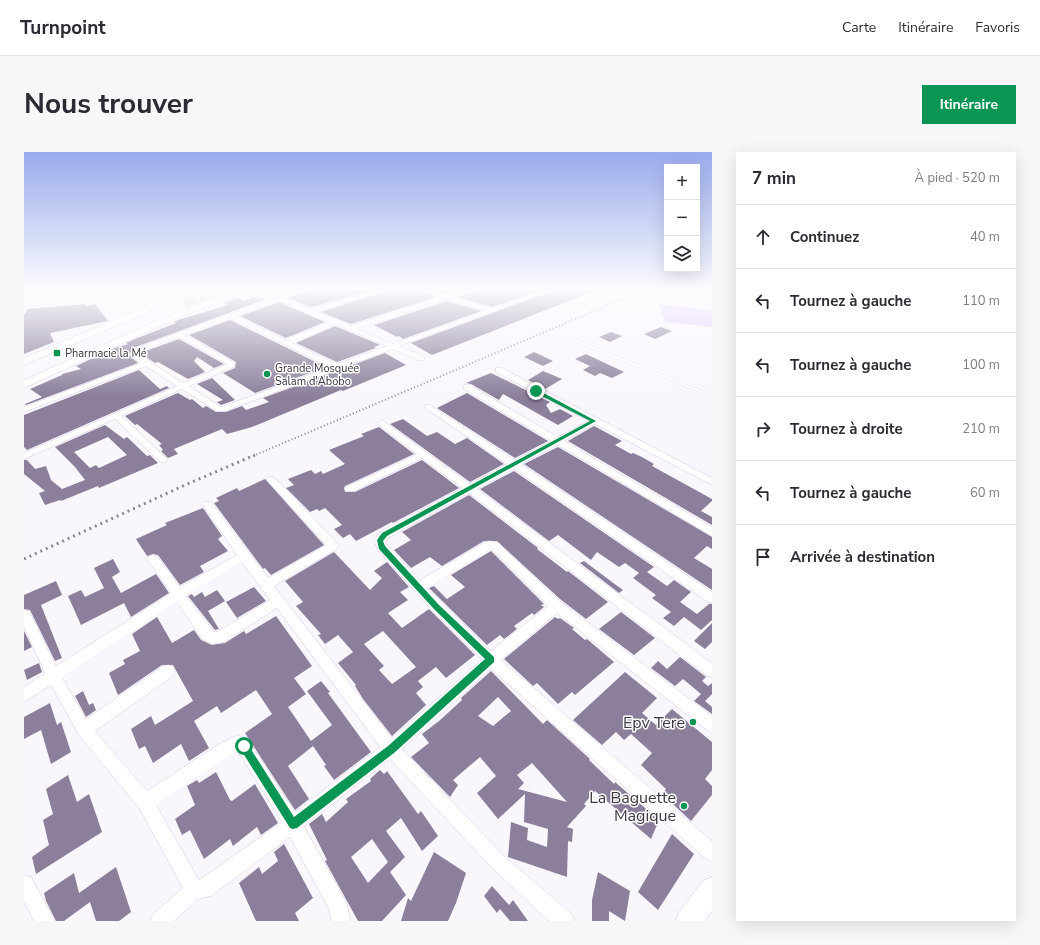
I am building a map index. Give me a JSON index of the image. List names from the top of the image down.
{
  "places": {
    "transit": ["Pharmacie la Mé"],
    "other": ["Grande Mosquée Salam d'Abobo", "Epv Tere", "La Baguette Magique"]
  },
  "page": {
    "header": "Turnpoint",
    "nav": ["Carte", "Itinéraire", "Favoris"],
    "title": "Nous trouver",
    "buttons": "Itinéraire",
    "heading": ["7 min", "À pied · 520 m"],
    "map_buttons": ["+", "−"],
    "list": [
      ["Continuez", "40 m"],
      ["Tournez à gauche", "110 m"],
      ["Tournez à gauche", "100 m"],
      ["Tournez à droite", "210 m"],
      ["Tournez à gauche", "60 m"],
      "Arrivée à destination"
    ]
  }
}
